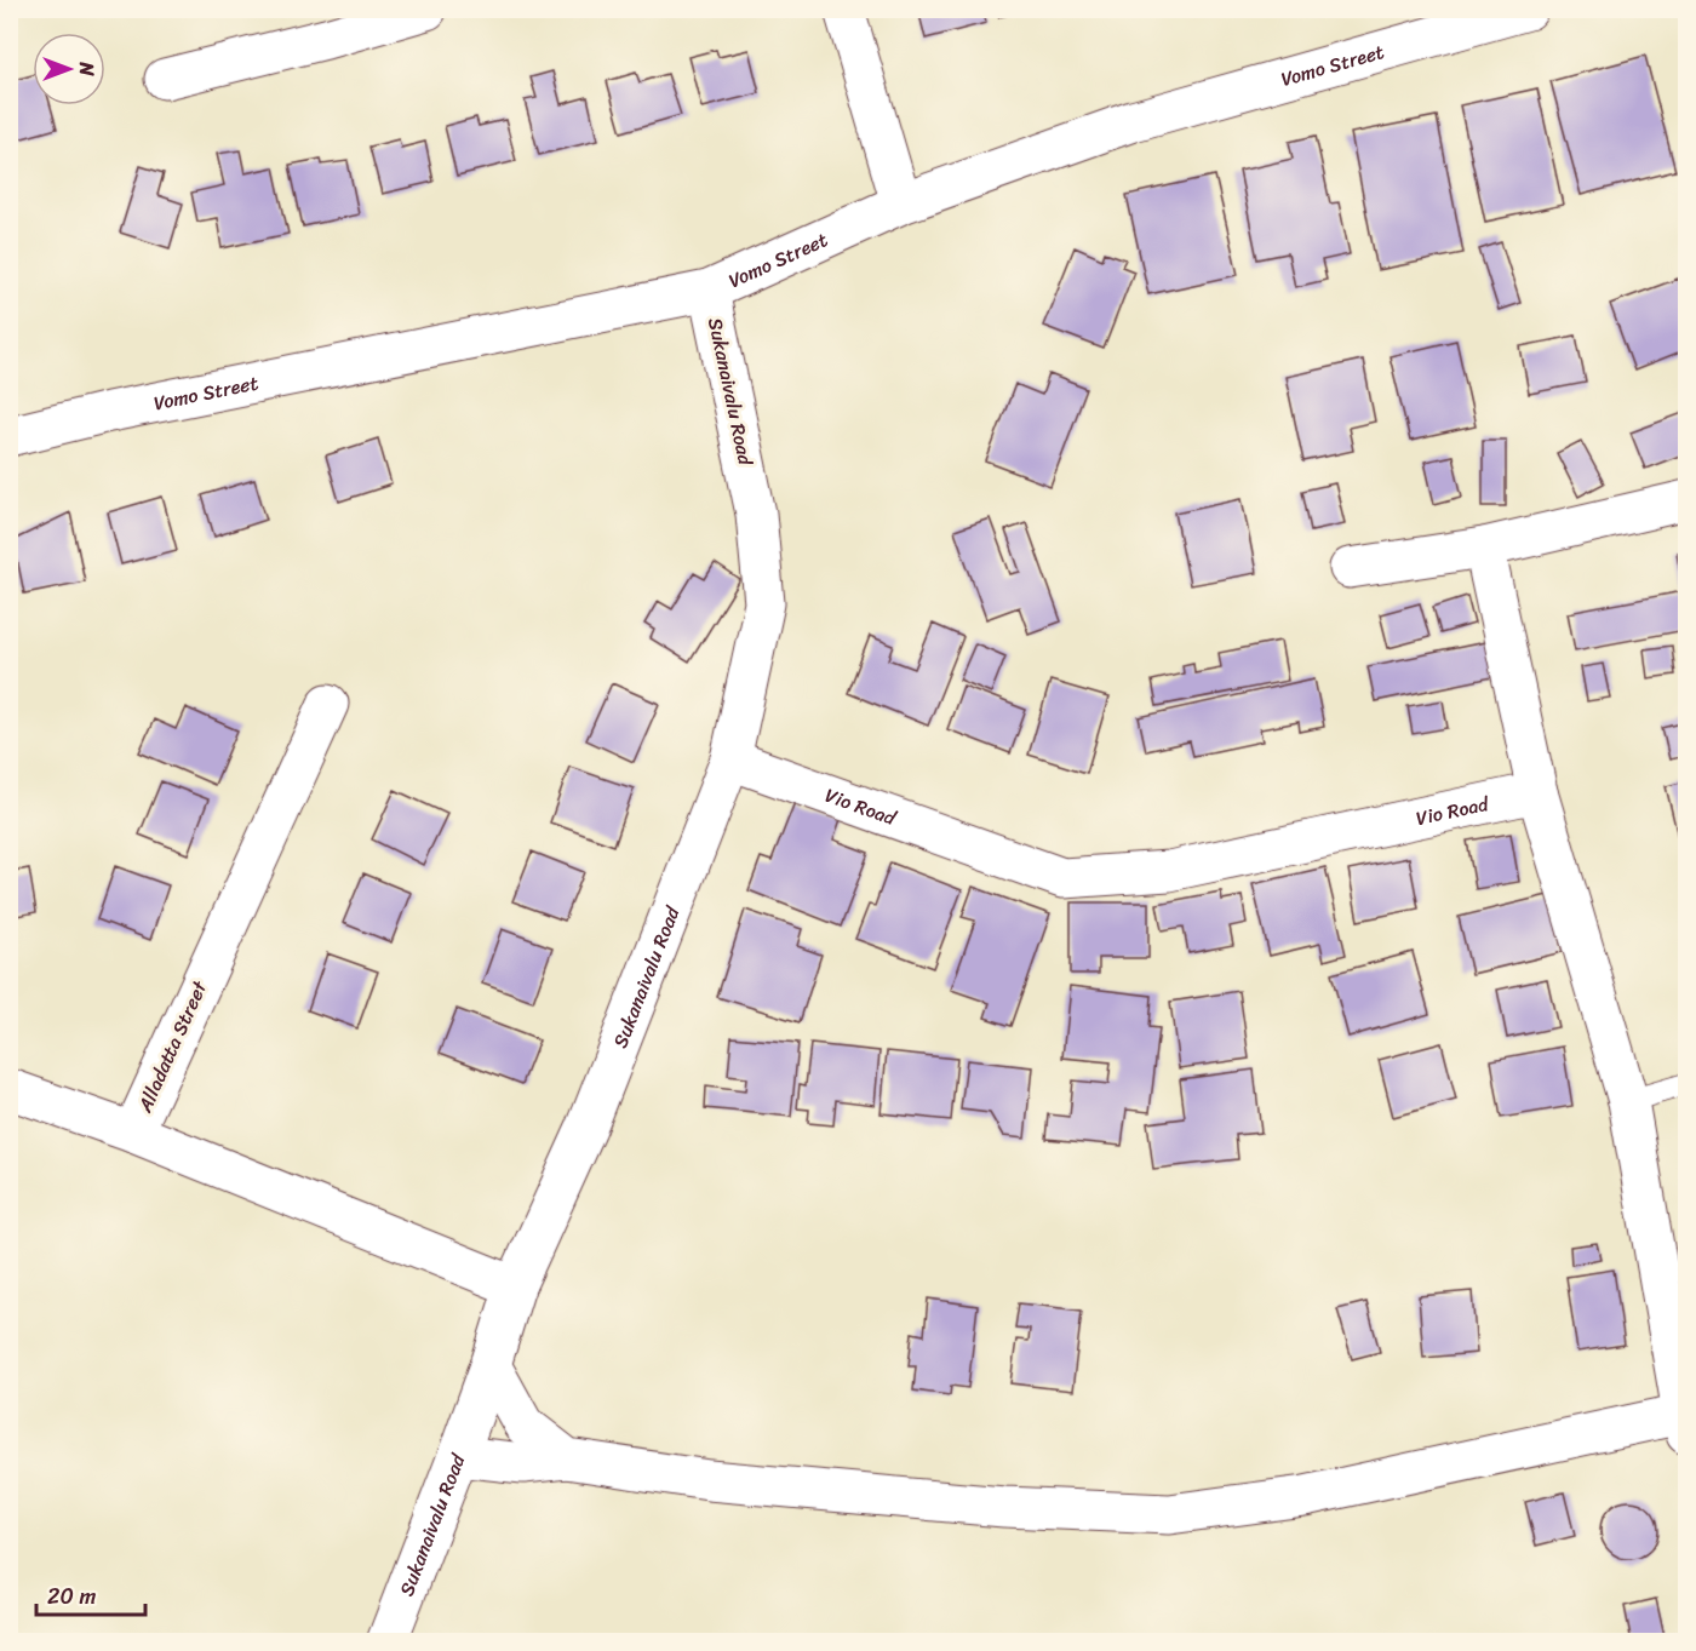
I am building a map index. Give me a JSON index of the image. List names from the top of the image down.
{
  "streets": {
    "street": [
      "Vomo Street",
      "Sukanaivalu Road",
      "Vio Road",
      "Alladatta Street"
    ]
  },
  "crossings": [
    ["Vomo Street", "Sukanaivalu Road"],
    ["Sukanaivalu Road", "Vio Road"],
    ["Sukanaivalu Road", "Alladatta Street"]
  ],
  "scale_bar": "20 m",
  "north": "right"
}
